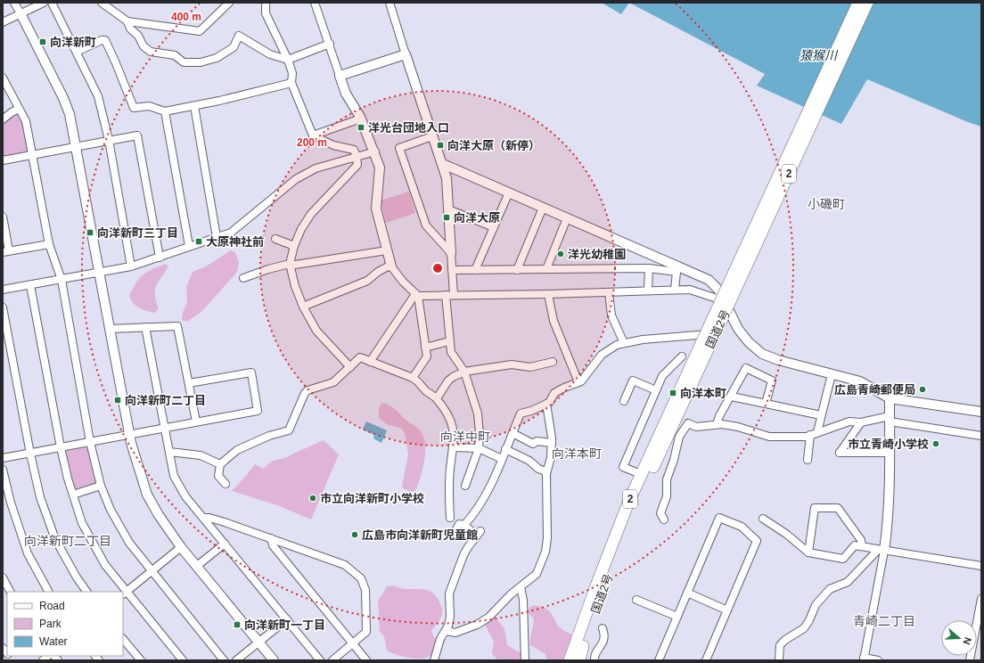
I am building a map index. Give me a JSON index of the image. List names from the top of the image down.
{
  "streets": {
    "highway": ["2", "国道2号"]
  },
  "districts": [
    "小磯町",
    "向洋中町",
    "向洋本町",
    "向洋新町二丁目",
    "青崎二丁目"
  ],
  "water": ["猿猴川"],
  "places": {
    "transit": [
      "向洋新町",
      "洋光台団地入口",
      "向洋大原（新停）",
      "向洋大原",
      "向洋新町三丁目",
      "大原神社前",
      "向洋本町",
      "向洋新町二丁目",
      "向洋新町一丁目"
    ],
    "other": [
      "洋光幼稚園",
      "広島青崎郵便局",
      "市立青崎小学校",
      "市立向洋新町小学校",
      "広島市向洋新町児童館"
    ]
  },
  "legend": ["Road", "Park", "Water"],
  "north": "right",
  "rings": ["400 m", "200 m"]
}
